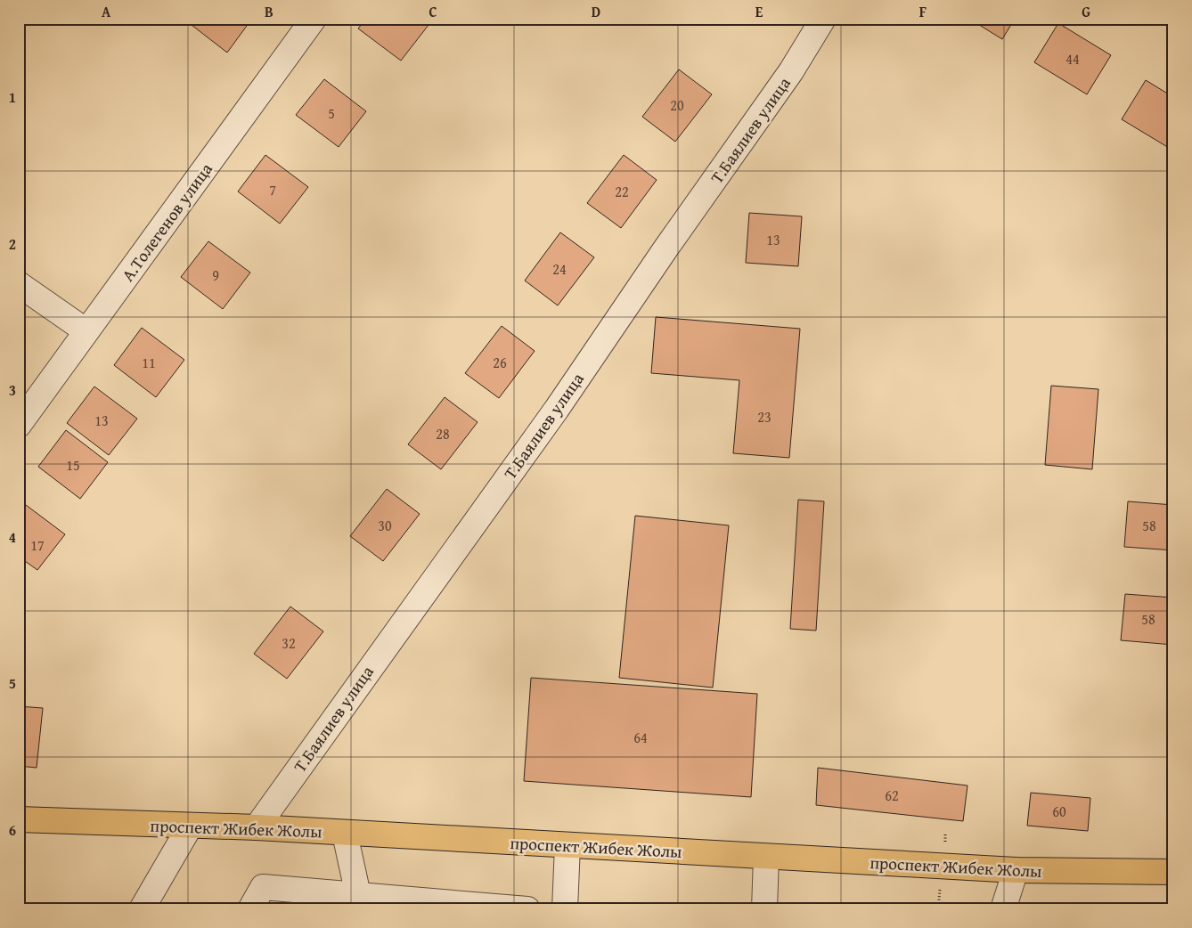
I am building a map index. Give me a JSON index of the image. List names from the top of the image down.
{
  "streets": {
    "main road": ["проспект Жибек Жолы"],
    "street": ["Т.Баялиев улица", "А.Толегенов улица"]
  },
  "crossings": [
    ["Т.Баялиев улица", "проспект Жибек Жолы"]
  ],
  "house_numbers": [
    "44",
    "20",
    "5",
    "7",
    "22",
    "13",
    "24",
    "9",
    "11",
    "26",
    "23",
    "13",
    "28",
    "15",
    "30",
    "58",
    "17",
    "58",
    "32",
    "64",
    "62",
    "60"
  ],
  "grid": {
    "columns": [
      "A",
      "B",
      "C",
      "D",
      "E",
      "F",
      "G"
    ],
    "rows": [
      "1",
      "2",
      "3",
      "4",
      "5",
      "6"
    ]
  }
}
